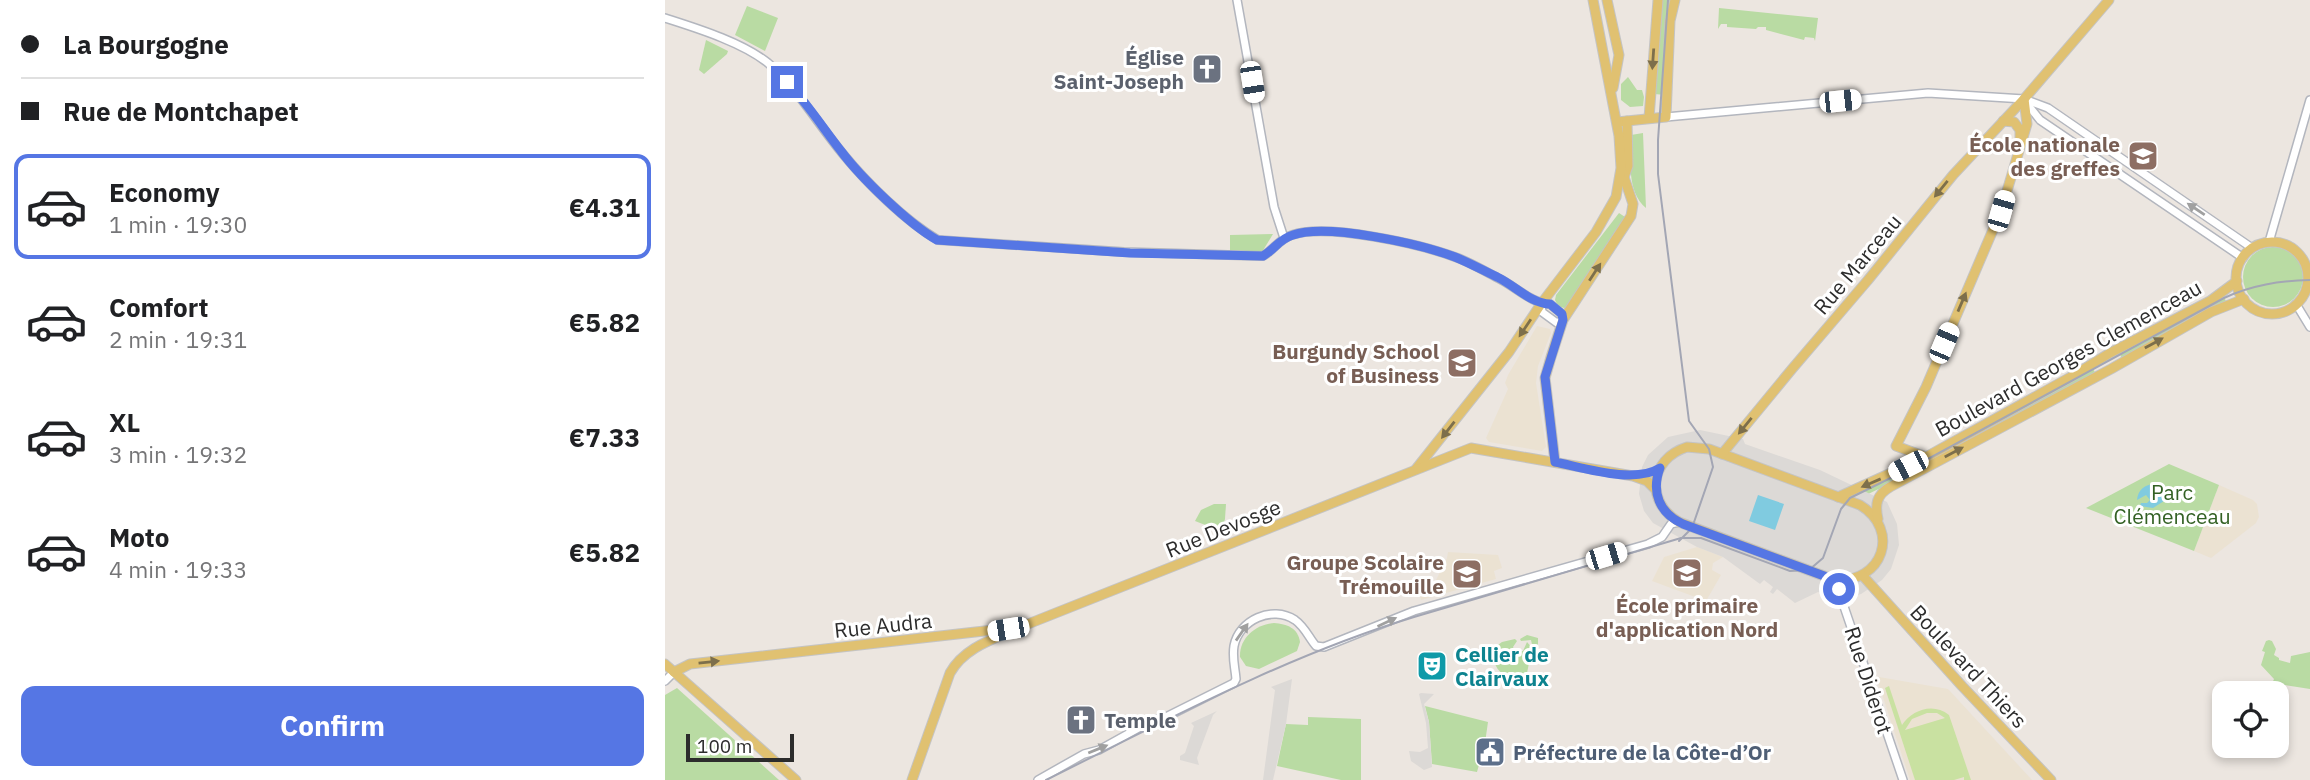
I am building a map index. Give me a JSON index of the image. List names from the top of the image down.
{
  "streets": {
    "main road": [
      "Rue Marceau",
      "Boulevard Georges Clemenceau",
      "Rue Devosge",
      "Rue Audra",
      "Boulevard Thiers"
    ],
    "street": ["Rue Diderot"]
  },
  "crossings": [
    ["Boulevard Georges Clemenceau", "Boulevard Thiers"],
    ["Rue Devosge", "Rue Audra"]
  ],
  "one_way": ["Rue Marceau", "Rue Audra"],
  "parks": ["Parc Clémenceau"],
  "places": {
    "church": ["Église Saint-Joseph", "Temple"],
    "school or university": [
      "École nationale des greffes",
      "Burgundy School of Business",
      "École primaire d'application Nord",
      "Groupe Scolaire Trémouille"
    ],
    "theatre": ["Cellier de Clairvaux"],
    "public building": ["Préfecture de la Côte-d’Or"]
  },
  "scale_bar": "100 m",
  "page": {
    "banner": ["La Bourgogne", "Rue de Montchapet"],
    "list": [
      {
        "name": "Economy",
        "note": "1 min · 19:30",
        "value": "€4.31"
      },
      {
        "name": "Comfort",
        "note": "2 min · 19:31",
        "value": "€5.82"
      },
      {
        "name": "XL",
        "note": "3 min · 19:32",
        "value": "€7.33"
      },
      {
        "name": "Moto",
        "note": "4 min · 19:33",
        "value": "€5.82"
      }
    ],
    "buttons": "Confirm",
    "scale": "100 m"
  }
}
